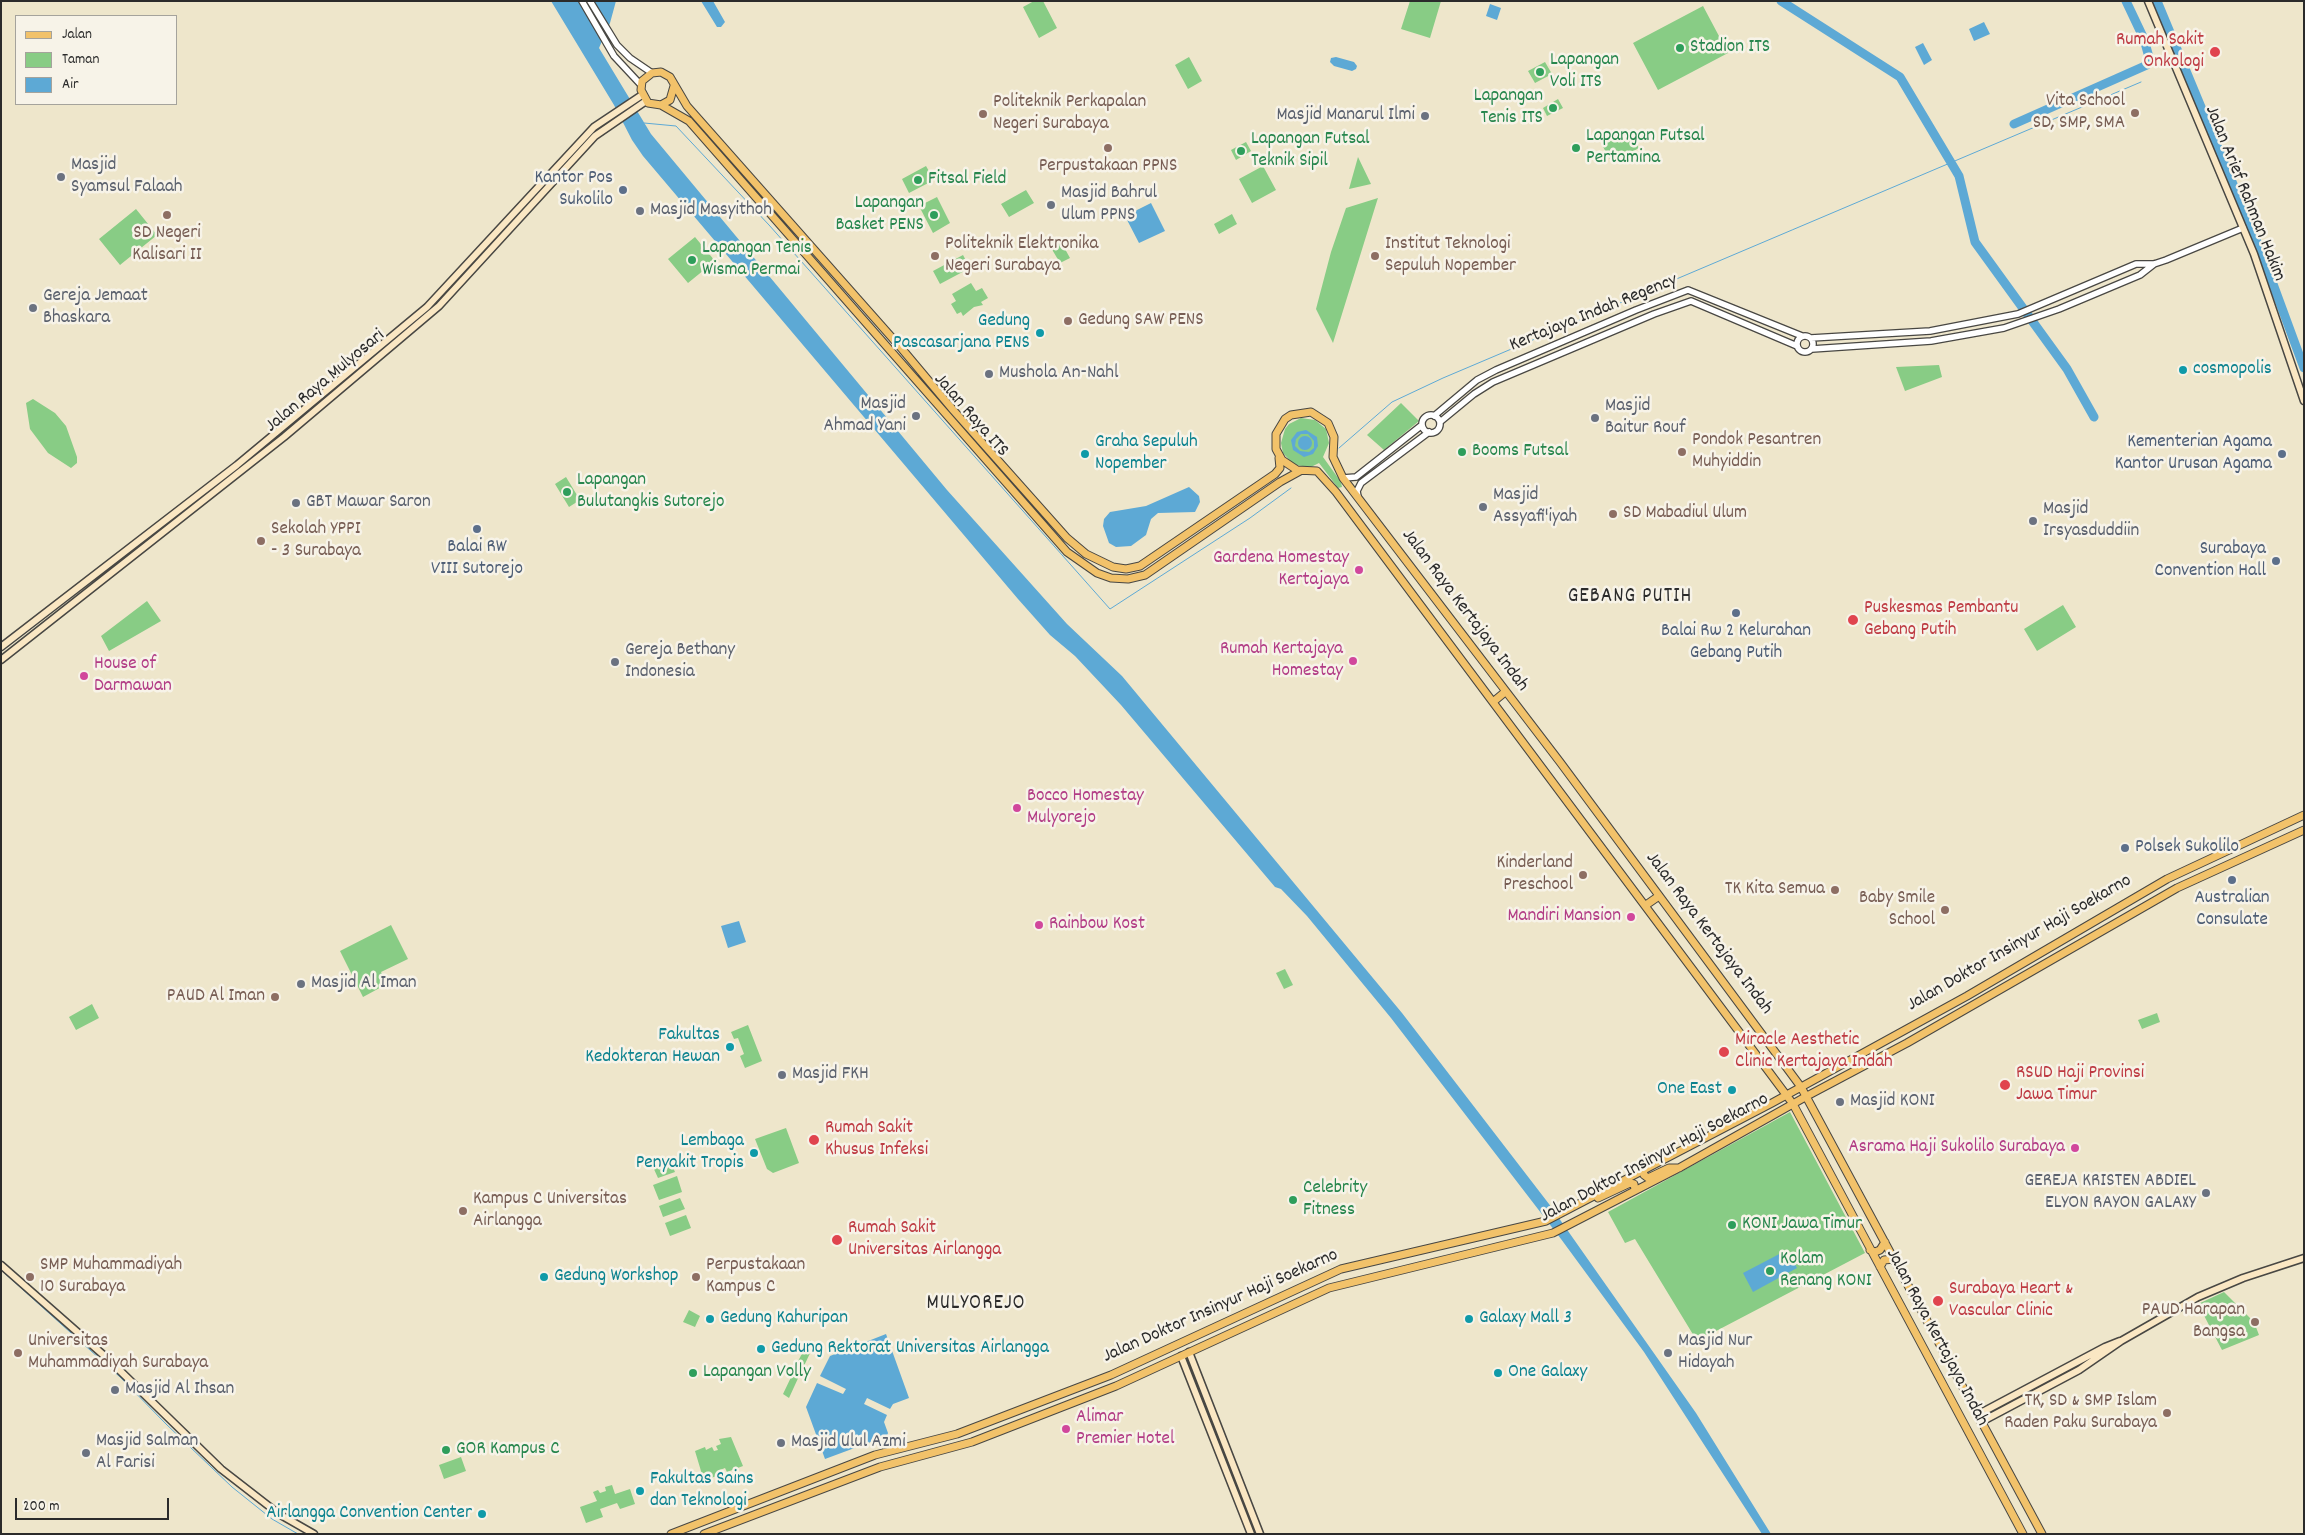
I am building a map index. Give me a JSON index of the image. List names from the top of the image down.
{
  "streets": {
    "main road": [
      "Jalan Arief Rahman Hakim",
      "Jalan Raya Mulyosari",
      "Jalan Raya ITS",
      "Jalan Raya Kertajaya Indah",
      "Jalan Doktor Insinyur Haji Soekarno"
    ],
    "street": ["Kertajaya Indah Regency"]
  },
  "crossings": [
    ["Jalan Raya Mulyosari", "Jalan Raya ITS"],
    ["Jalan Raya ITS", "Jalan Raya Kertajaya Indah"],
    ["Jalan Raya Kertajaya Indah", "Jalan Doktor Insinyur Haji Soekarno"]
  ],
  "districts": ["GEBANG PUTIH", "MULYOREJO"],
  "places": [
    "Stadion ITS",
    "Rumah Sakit Onkologi",
    "Lapangan Voli ITS",
    "Lapangan Tenis ITS",
    "Vita School SD, SMP, SMA",
    "Politeknik Perkapalan Negeri Surabaya",
    "Masjid Manarul Ilmi",
    "Perpustakaan PPNS",
    "Lapangan Futsal Pertamina",
    "Lapangan Futsal Teknik Sipil",
    "Masjid Syamsul Falaah",
    "Fitsal Field",
    "Kantor Pos Sukolilo",
    "Masjid Bahrul Ulum PPNS",
    "Masjid Masyithoh",
    "SD Negeri Kalisari II",
    "Lapangan Basket PENS",
    "Politeknik Elektronika Negeri Surabaya",
    "Institut Teknologi Sepuluh Nopember",
    "Lapangan Tenis Wisma Permai",
    "Gereja Jemaat Bhaskara",
    "Gedung SAW PENS",
    "Gedung Pascasarjana PENS",
    "cosmopolis",
    "Mushola An-Nahl",
    "Masjid Ahmad Yani",
    "Masjid Baitur Rouf",
    "Booms Futsal",
    "Pondok Pesantren Muhyiddin",
    "Graha Sepuluh Nopember",
    "Kementerian Agama Kantor Urusan Agama",
    "Lapangan Bulutangkis Sutorejo",
    "GBT Mawar Saron",
    "Masjid Assyafi'iyah",
    "SD Mabadiul Ulum",
    "Masjid Irsyasduddiin",
    "Balai RW VIII Sutorejo",
    "Sekolah YPPI - 3 Surabaya",
    "Surabaya Convention Hall",
    "Gardena Homestay Kertajaya",
    "Balai Rw 2 Kelurahan Gebang Putih",
    "Puskesmas Pembantu Gebang Putih",
    "Rumah Kertajaya Homestay",
    "Gereja Bethany Indonesia",
    "House of Darmawan",
    "Bocco Homestay Mulyorejo",
    "Polsek Sukolilo",
    "Kinderland Preschool",
    "Australian Consulate",
    "TK Kita Semua",
    "Baby Smile School",
    "Mandiri Mansion",
    "Rainbow Kost",
    "Masjid Al Iman",
    "PAUD Al Iman",
    "Fakultas Kedokteran Hewan",
    "Miracle Aesthetic Clinic Kertajaya Indah",
    "Masjid FKH",
    "RSUD Haji Provinsi Jawa Timur",
    "One East",
    "Masjid KONI",
    "Rumah Sakit Khusus Infeksi",
    "Asrama Haji Sukolilo Surabaya",
    "Lembaga Penyakit Tropis",
    "GEREJA KRISTEN ABDIEL ELYON RAYON GALAXY",
    "Celebrity Fitness",
    "Kampus C Universitas Airlangga",
    "KONI Jawa Timur",
    "Rumah Sakit Universitas Airlangga",
    "Kolam Renang KONI",
    "SMP Muhammadiyah 10 Surabaya",
    "Gedung Workshop",
    "Perpustakaan Kampus C",
    "Surabaya Heart & Vascular Clinic",
    "Gedung Kahuripan",
    "Galaxy Mall 3",
    "PAUD Harapan Bangsa",
    "Gedung Rektorat Universitas Airlangga",
    "Universitas Muhammadiyah Surabaya",
    "Masjid Nur Hidayah",
    "Lapangan Volly",
    "One Galaxy",
    "Masjid Al Ihsan",
    "TK, SD & SMP Islam Raden Paku Surabaya",
    "Alimar Premier Hotel",
    "Masjid Ulul Azmi",
    "GOR Kampus C",
    "Masjid Salman Al Farisi",
    "Fakultas Sains dan Teknologi",
    "Airlangga Convention Center"
  ],
  "legend": ["Jalan", "Taman", "Air"],
  "scale_bar": "200 m"
}
